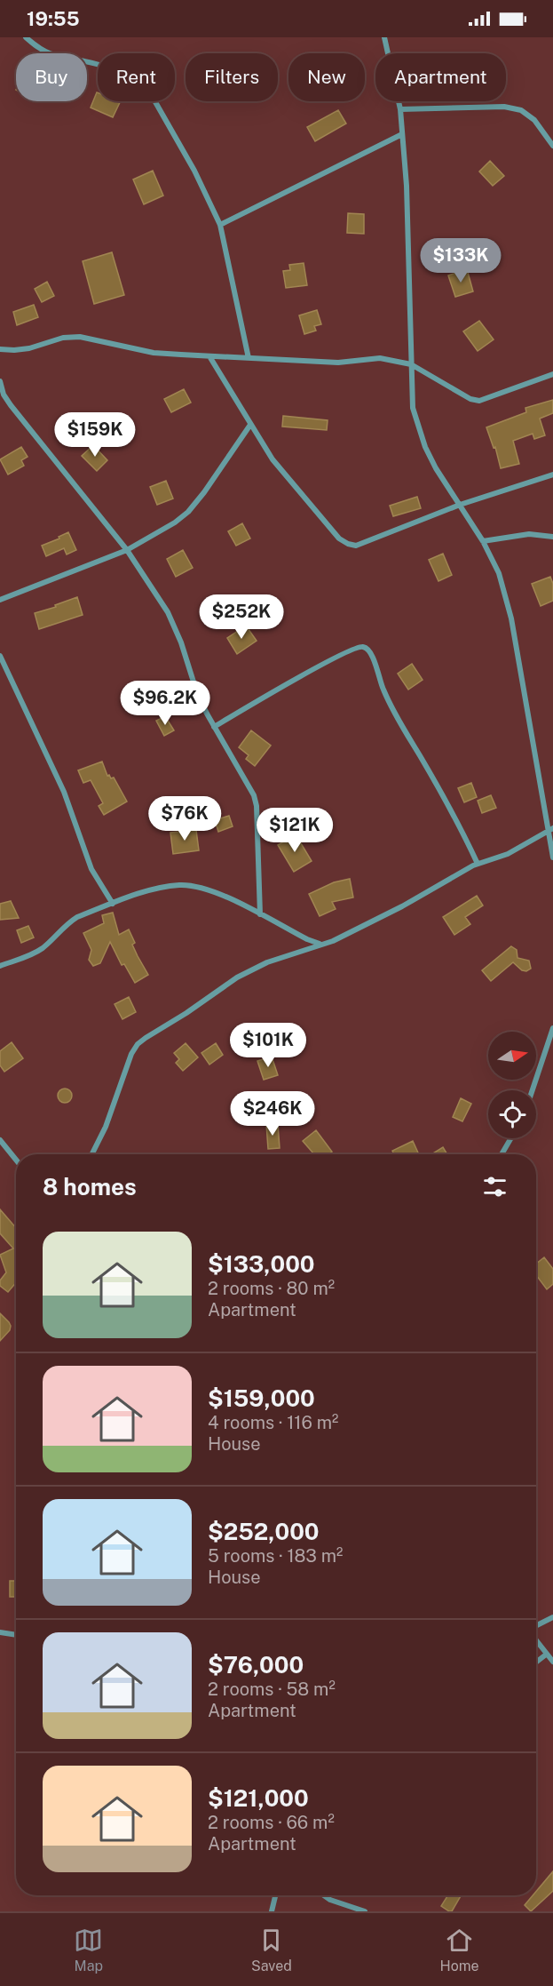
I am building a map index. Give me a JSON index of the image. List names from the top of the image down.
{
  "north": "right",
  "page": {
    "status": "19:55",
    "chip": [
      "Buy",
      "Rent",
      "Filters",
      "New",
      "Apartment"
    ],
    "price": [
      "$133K",
      "$159K",
      "$252K",
      "$96.2K",
      "$76K",
      "$121K",
      "$101K",
      "$246K"
    ],
    "heading": "8 homes",
    "list": [
      {
        "name": "$133,000",
        "note": "2 rooms · 80 m² · Apartment"
      },
      {
        "name": "$159,000",
        "note": "4 rooms · 116 m² · House"
      },
      {
        "name": "$252,000",
        "note": "5 rooms · 183 m² · House"
      },
      {
        "name": "$76,000",
        "note": "2 rooms · 58 m² · Apartment"
      },
      {
        "name": "$121,000",
        "note": "2 rooms · 66 m² · Apartment"
      }
    ],
    "tabs": ["Map", "Saved", "Home"]
  }
}
